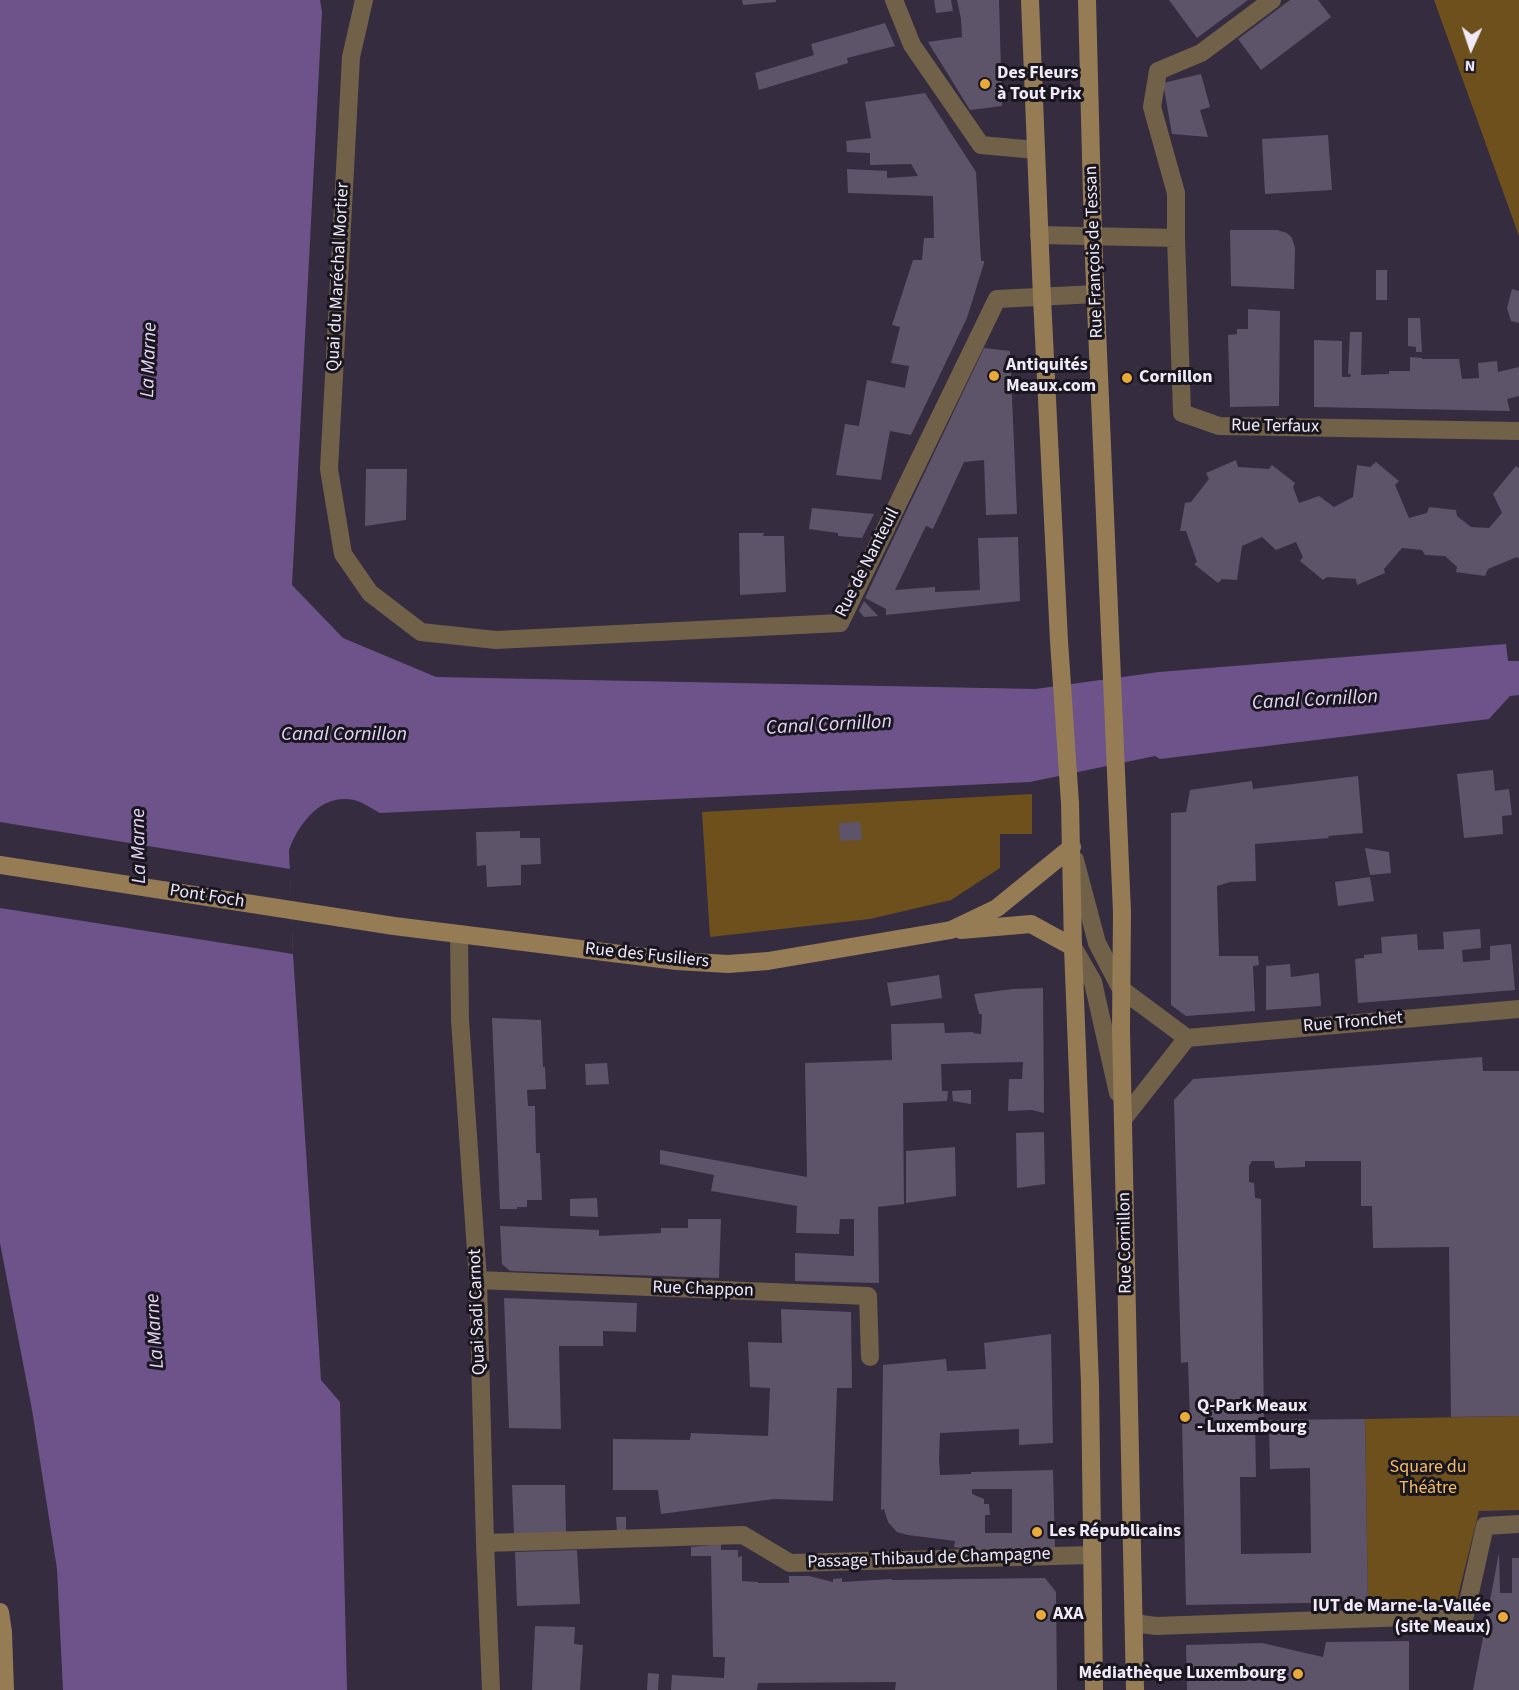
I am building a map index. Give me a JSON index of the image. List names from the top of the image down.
{
  "streets": {
    "main road": [
      "Rue François de Tessan",
      "Pont Foch",
      "Rue des Fusiliers",
      "Rue Cornillon"
    ],
    "street": [
      "Quai du Maréchal Mortier",
      "Rue Terfaux",
      "Rue de Nanteuil",
      "Rue Tronchet",
      "Rue Chappon",
      "Quai Sadi Carnot",
      "Passage Thibaud de Champagne"
    ]
  },
  "crossings": [
    ["Rue François de Tessan", "Rue Cornillon"],
    ["Quai du Maréchal Mortier", "Rue de Nanteuil"],
    ["Pont Foch", "Rue des Fusiliers"],
    ["Rue des Fusiliers", "Quai Sadi Carnot"],
    ["Rue Chappon", "Quai Sadi Carnot"],
    ["Quai Sadi Carnot", "Passage Thibaud de Champagne"]
  ],
  "water": ["La Marne", "Canal Cornillon"],
  "parks": ["Square du Théâtre"],
  "places": [
    "Des Fleurs à Tout Prix",
    "Antiquités Meaux.com",
    "Cornillon",
    "Q-Park Meaux - Luxembourg",
    "Les Républicains",
    "AXA",
    "IUT de Marne-la-Vallée (site Meaux)",
    "Médiathèque Luxembourg"
  ],
  "north": "bottom"
}
